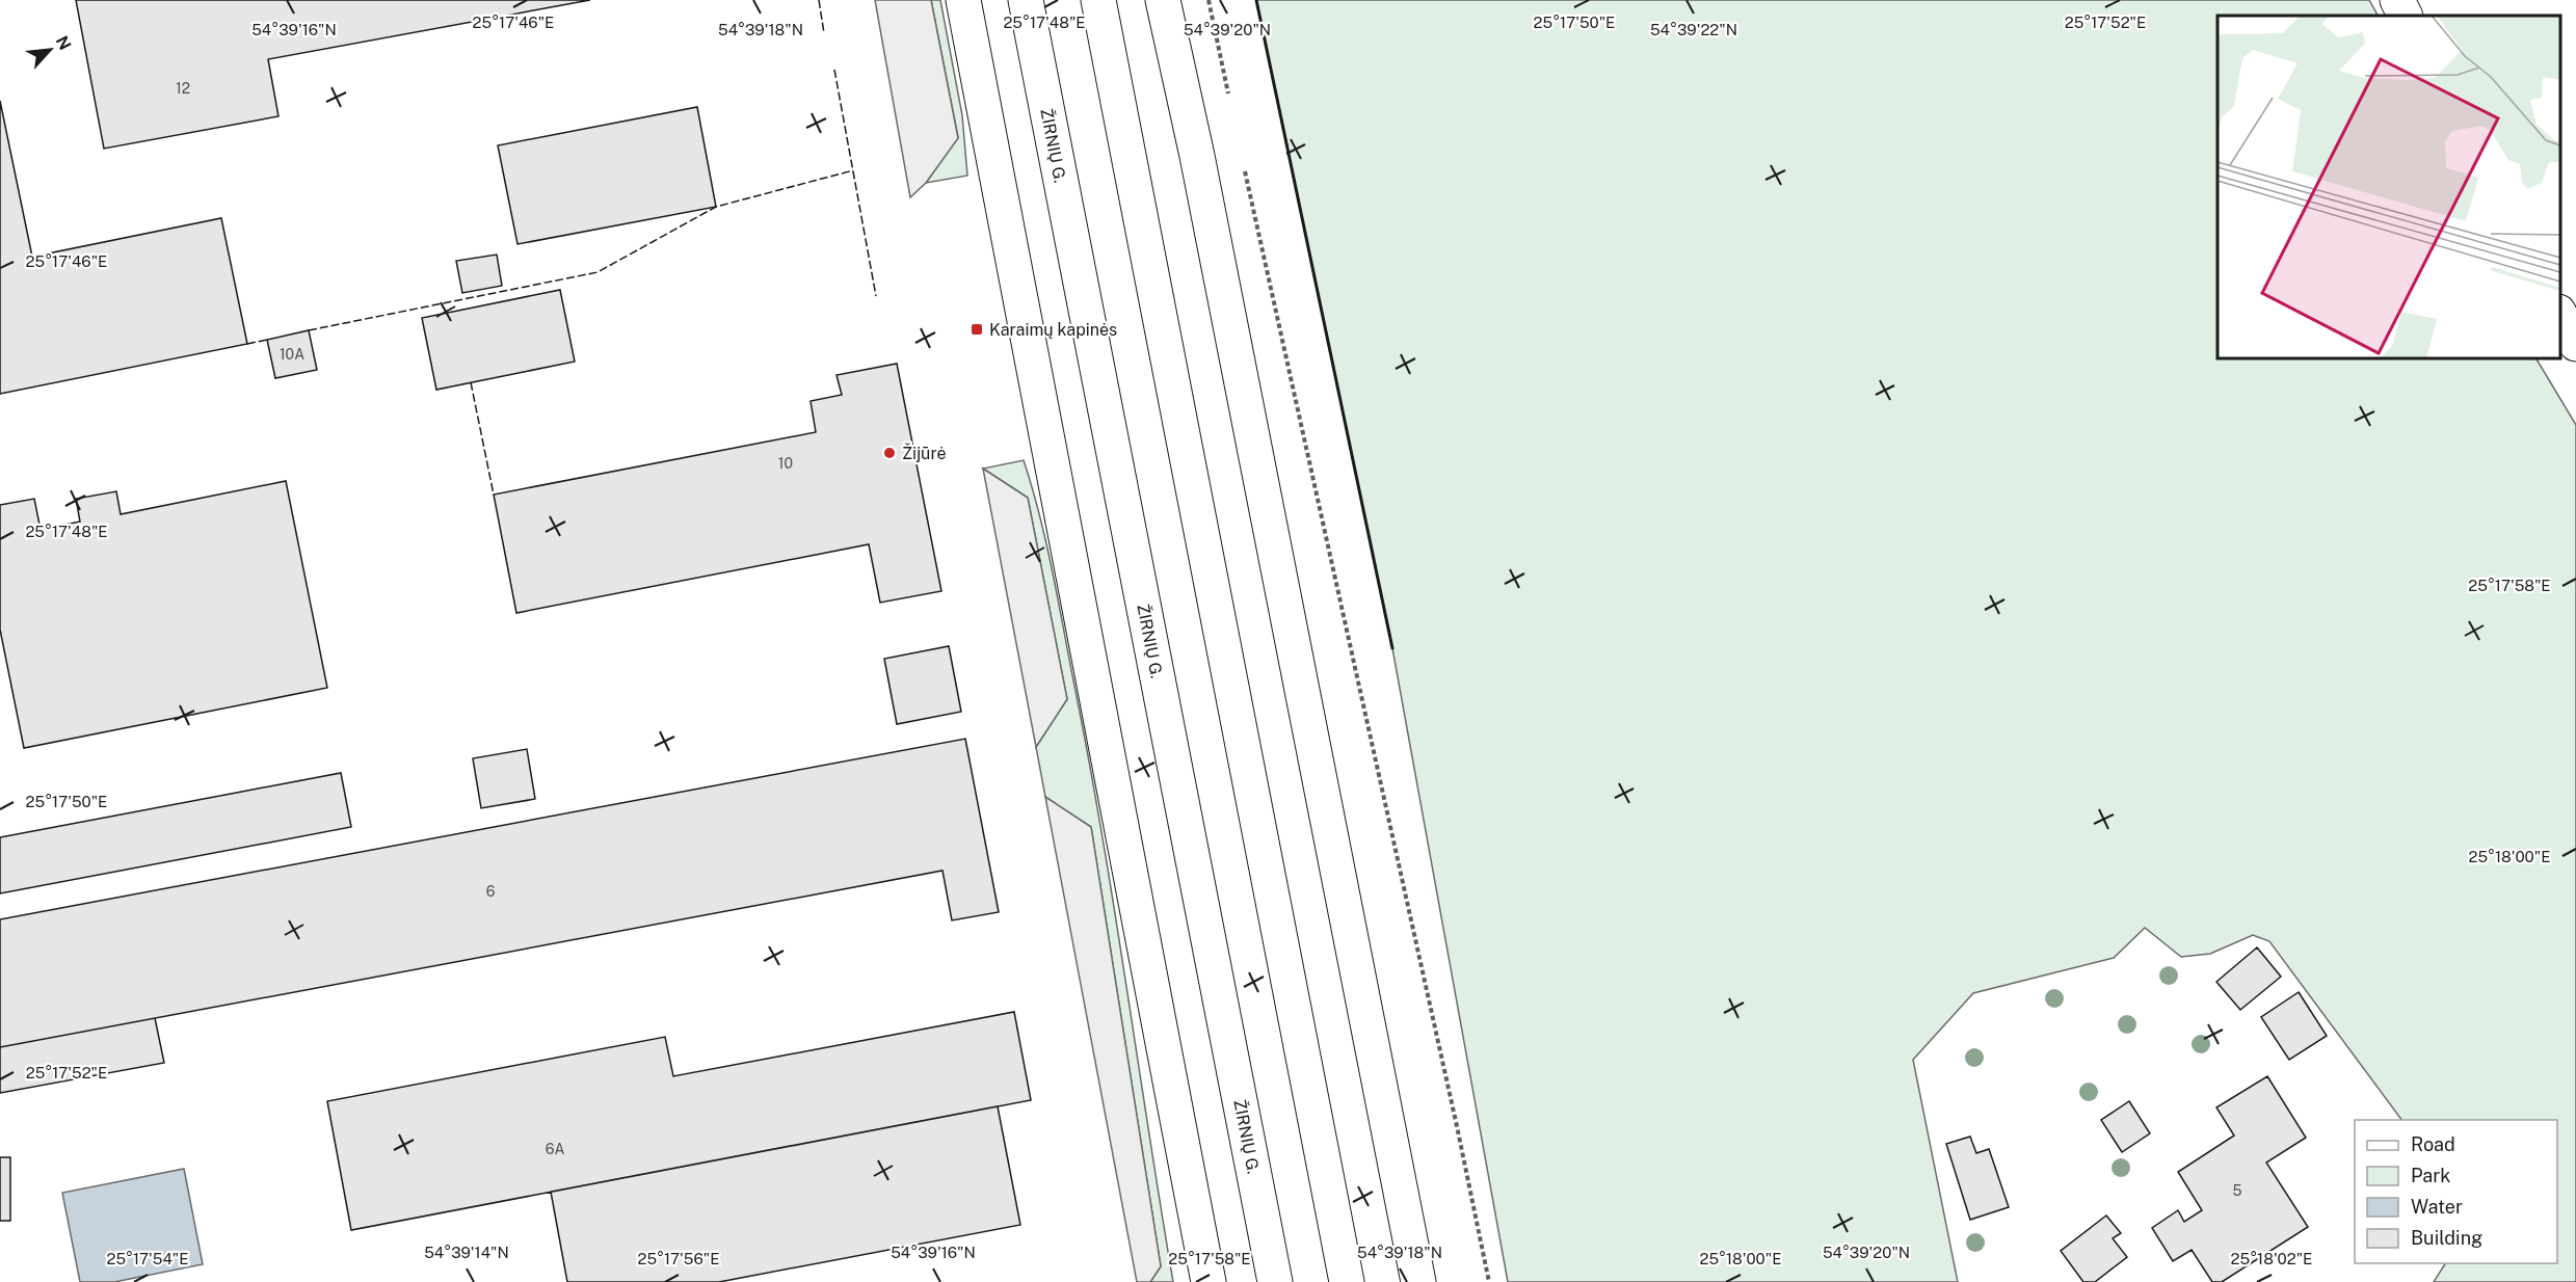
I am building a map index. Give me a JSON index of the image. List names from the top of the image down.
{
  "streets": {
    "main road": ["ŽIRNIŲ G."]
  },
  "places": {
    "transit": ["Karaimų kapinės"],
    "other": ["Žijūrė"]
  },
  "house_numbers": [
    "12",
    "10A",
    "10",
    "6",
    "6A",
    "5"
  ],
  "legend": [
    "Road",
    "Park",
    "Water",
    "Building"
  ],
  "north": "top right",
  "coordinates": [
    "25°17'46\"E",
    "25°17'50\"E",
    "25°17'52\"E",
    "25°17'48\"E",
    "54°39'16\"N",
    "54°39'18\"N",
    "54°39'20\"N",
    "54°39'22\"N",
    "25°17'58\"E",
    "25°18'00\"E",
    "54°39'14\"N",
    "25°17'54\"E",
    "25°17'56\"E",
    "25°18'02\"E"
  ]
}
